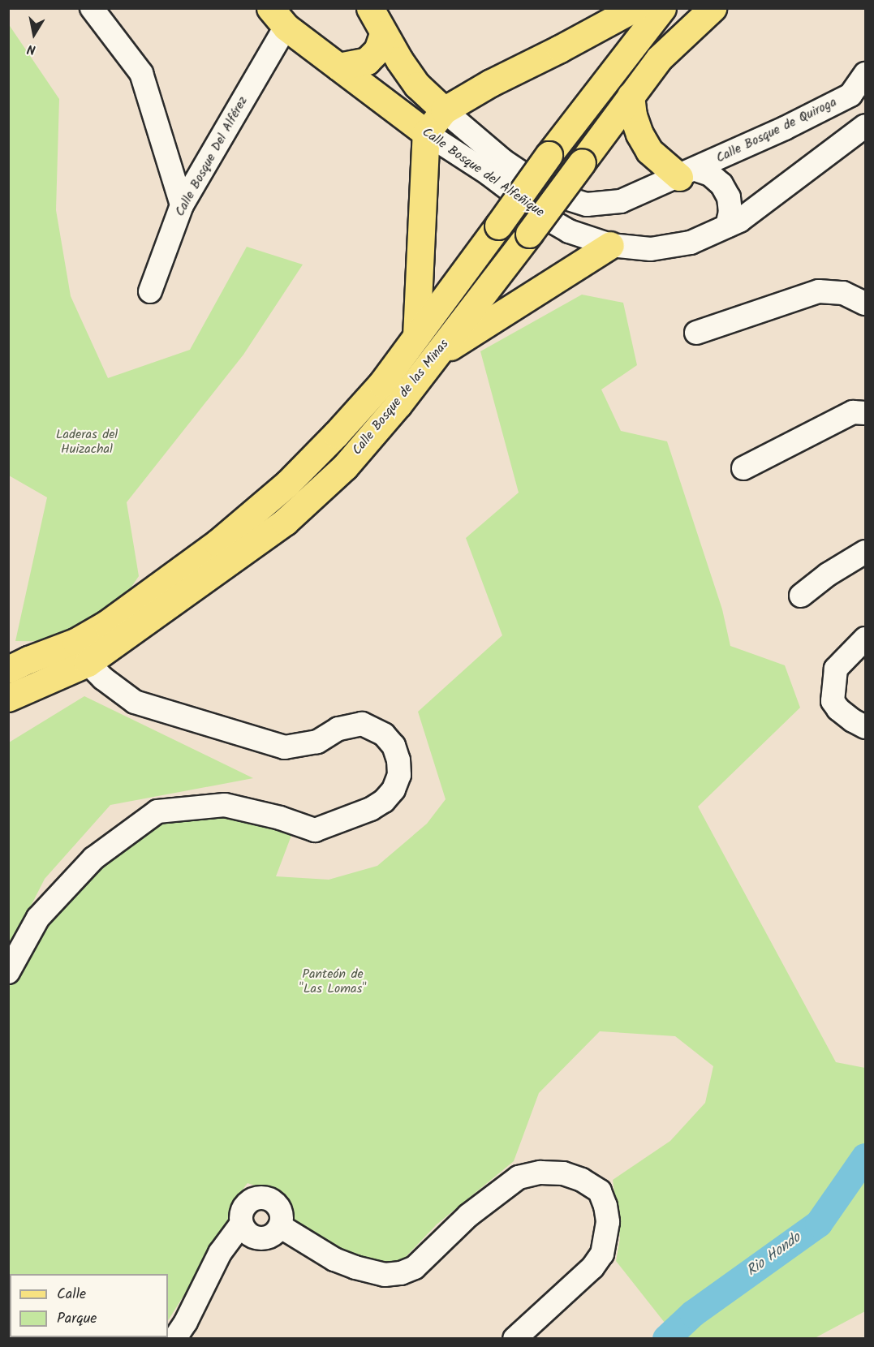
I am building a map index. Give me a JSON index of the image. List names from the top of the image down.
{
  "streets": {
    "main road": ["Calle Bosque del Alfeñique", "Calle Bosque de las Minas"],
    "street": ["Calle Bosque de Quiroga", "Calle Bosque Del Alférez"]
  },
  "crossings": [
    ["Calle Bosque de Quiroga", "Calle Bosque del Alfeñique"],
    ["Calle Bosque Del Alférez", "Calle Bosque del Alfeñique"]
  ],
  "water": ["Rio Hondo"],
  "parks": ["Laderas del Huizachal", "Panteón de \"Las Lomas\""],
  "legend": ["Calle", "Parque"],
  "north": "bottom"
}
